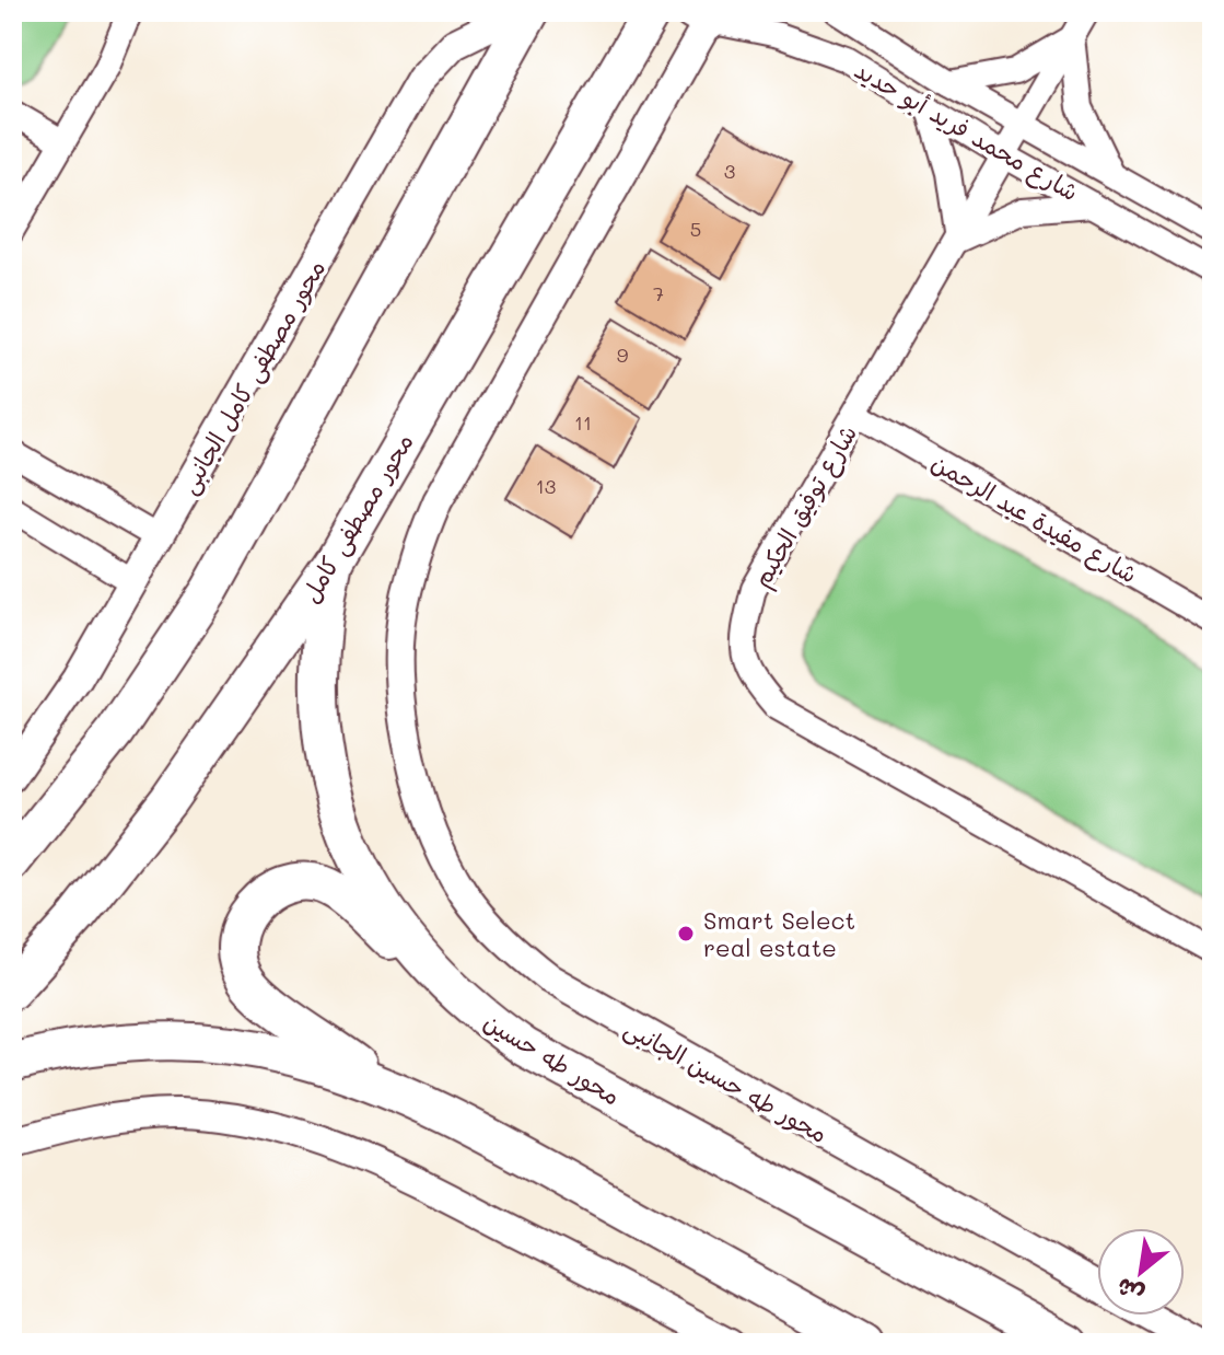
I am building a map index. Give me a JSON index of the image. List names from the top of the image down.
{
  "streets": {
    "main road": ["محور مصطفى كامل", "محور طه حسين"],
    "street": [
      "شارع محمد فريد أبو حديد",
      "محور مصطفى كامل الجانبى",
      "شارع توفيق الحكيم",
      "شارع مفيدة عبد الرحمن",
      "محور طه حسين الجانبى"
    ]
  },
  "crossings": [
    ["شارع محمد فريد أبو حديد", "شارع توفيق الحكيم"],
    ["شارع محمد فريد أبو حديد", "محور طه حسين الجانبى"],
    ["شارع توفيق الحكيم", "شارع مفيدة عبد الرحمن"],
    ["محور مصطفى كامل", "محور طه حسين"]
  ],
  "places": ["Smart Select real estate"],
  "house_numbers": [
    "3",
    "5",
    "7",
    "9",
    "11",
    "13"
  ],
  "north": "bottom left"
}
